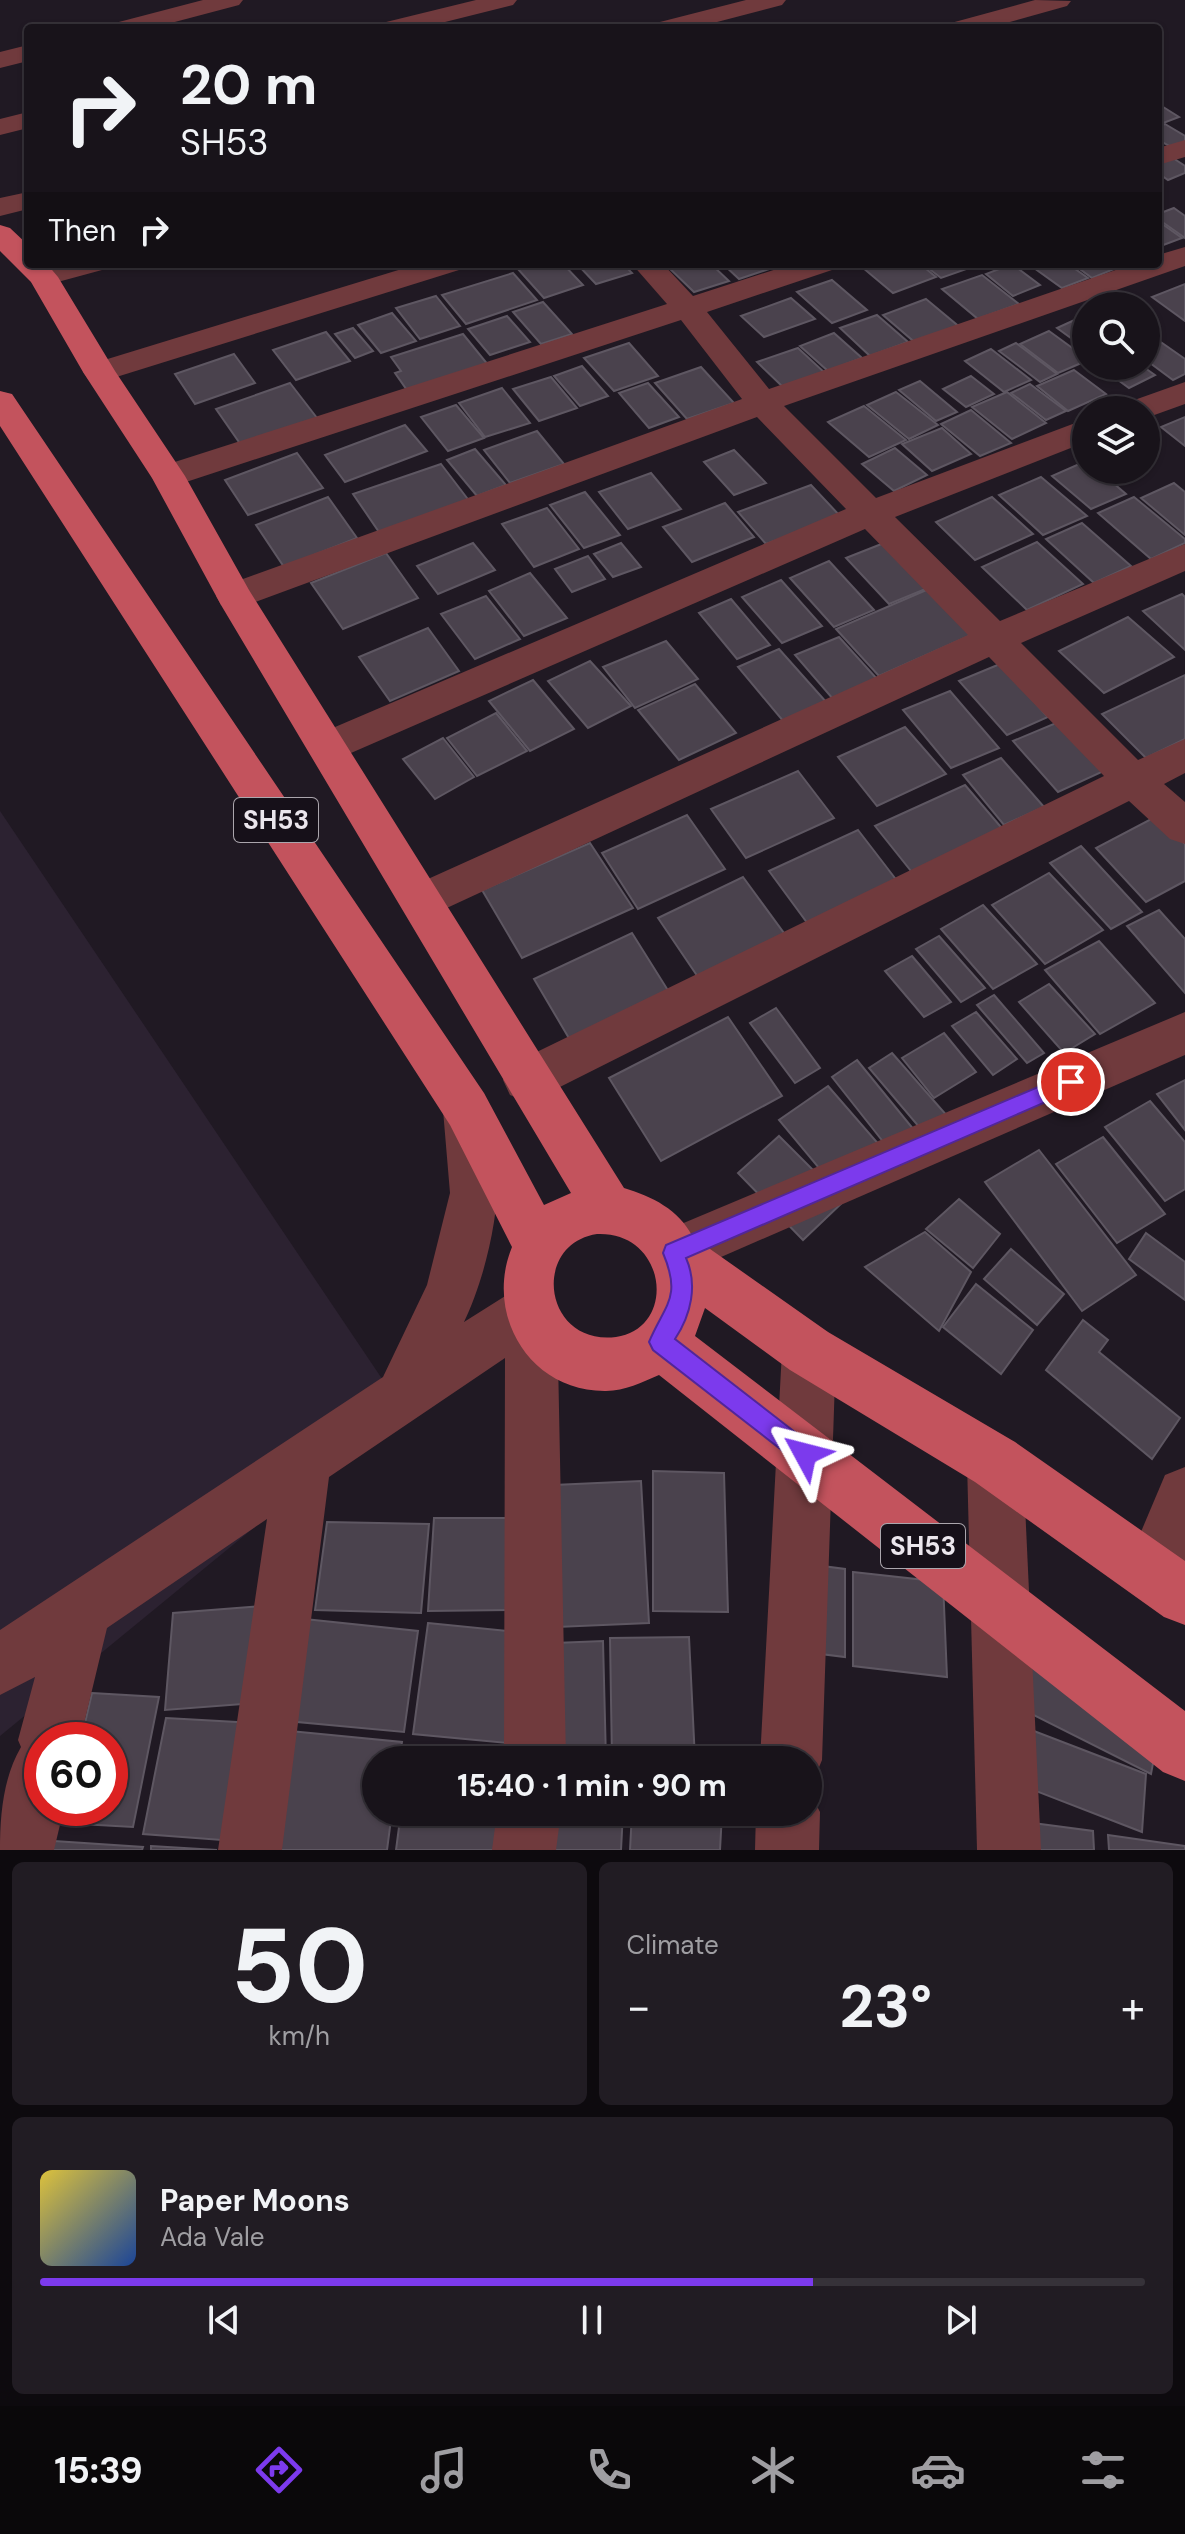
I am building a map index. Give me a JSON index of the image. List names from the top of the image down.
{
  "streets": {
    "main road": ["SH53"]
  },
  "page": {
    "turn": ["20 m", "SH53"],
    "then": "Then",
    "limit": "60",
    "trip": "15:40 · 1 min · 90 m",
    "tile": [
      ["50", "km/h"],
      "Climate"
    ],
    "heat": ["−", "23°", "+"],
    "song": ["Paper Moons", "Ada Vale"],
    "tabs": "15:39"
  }
}
